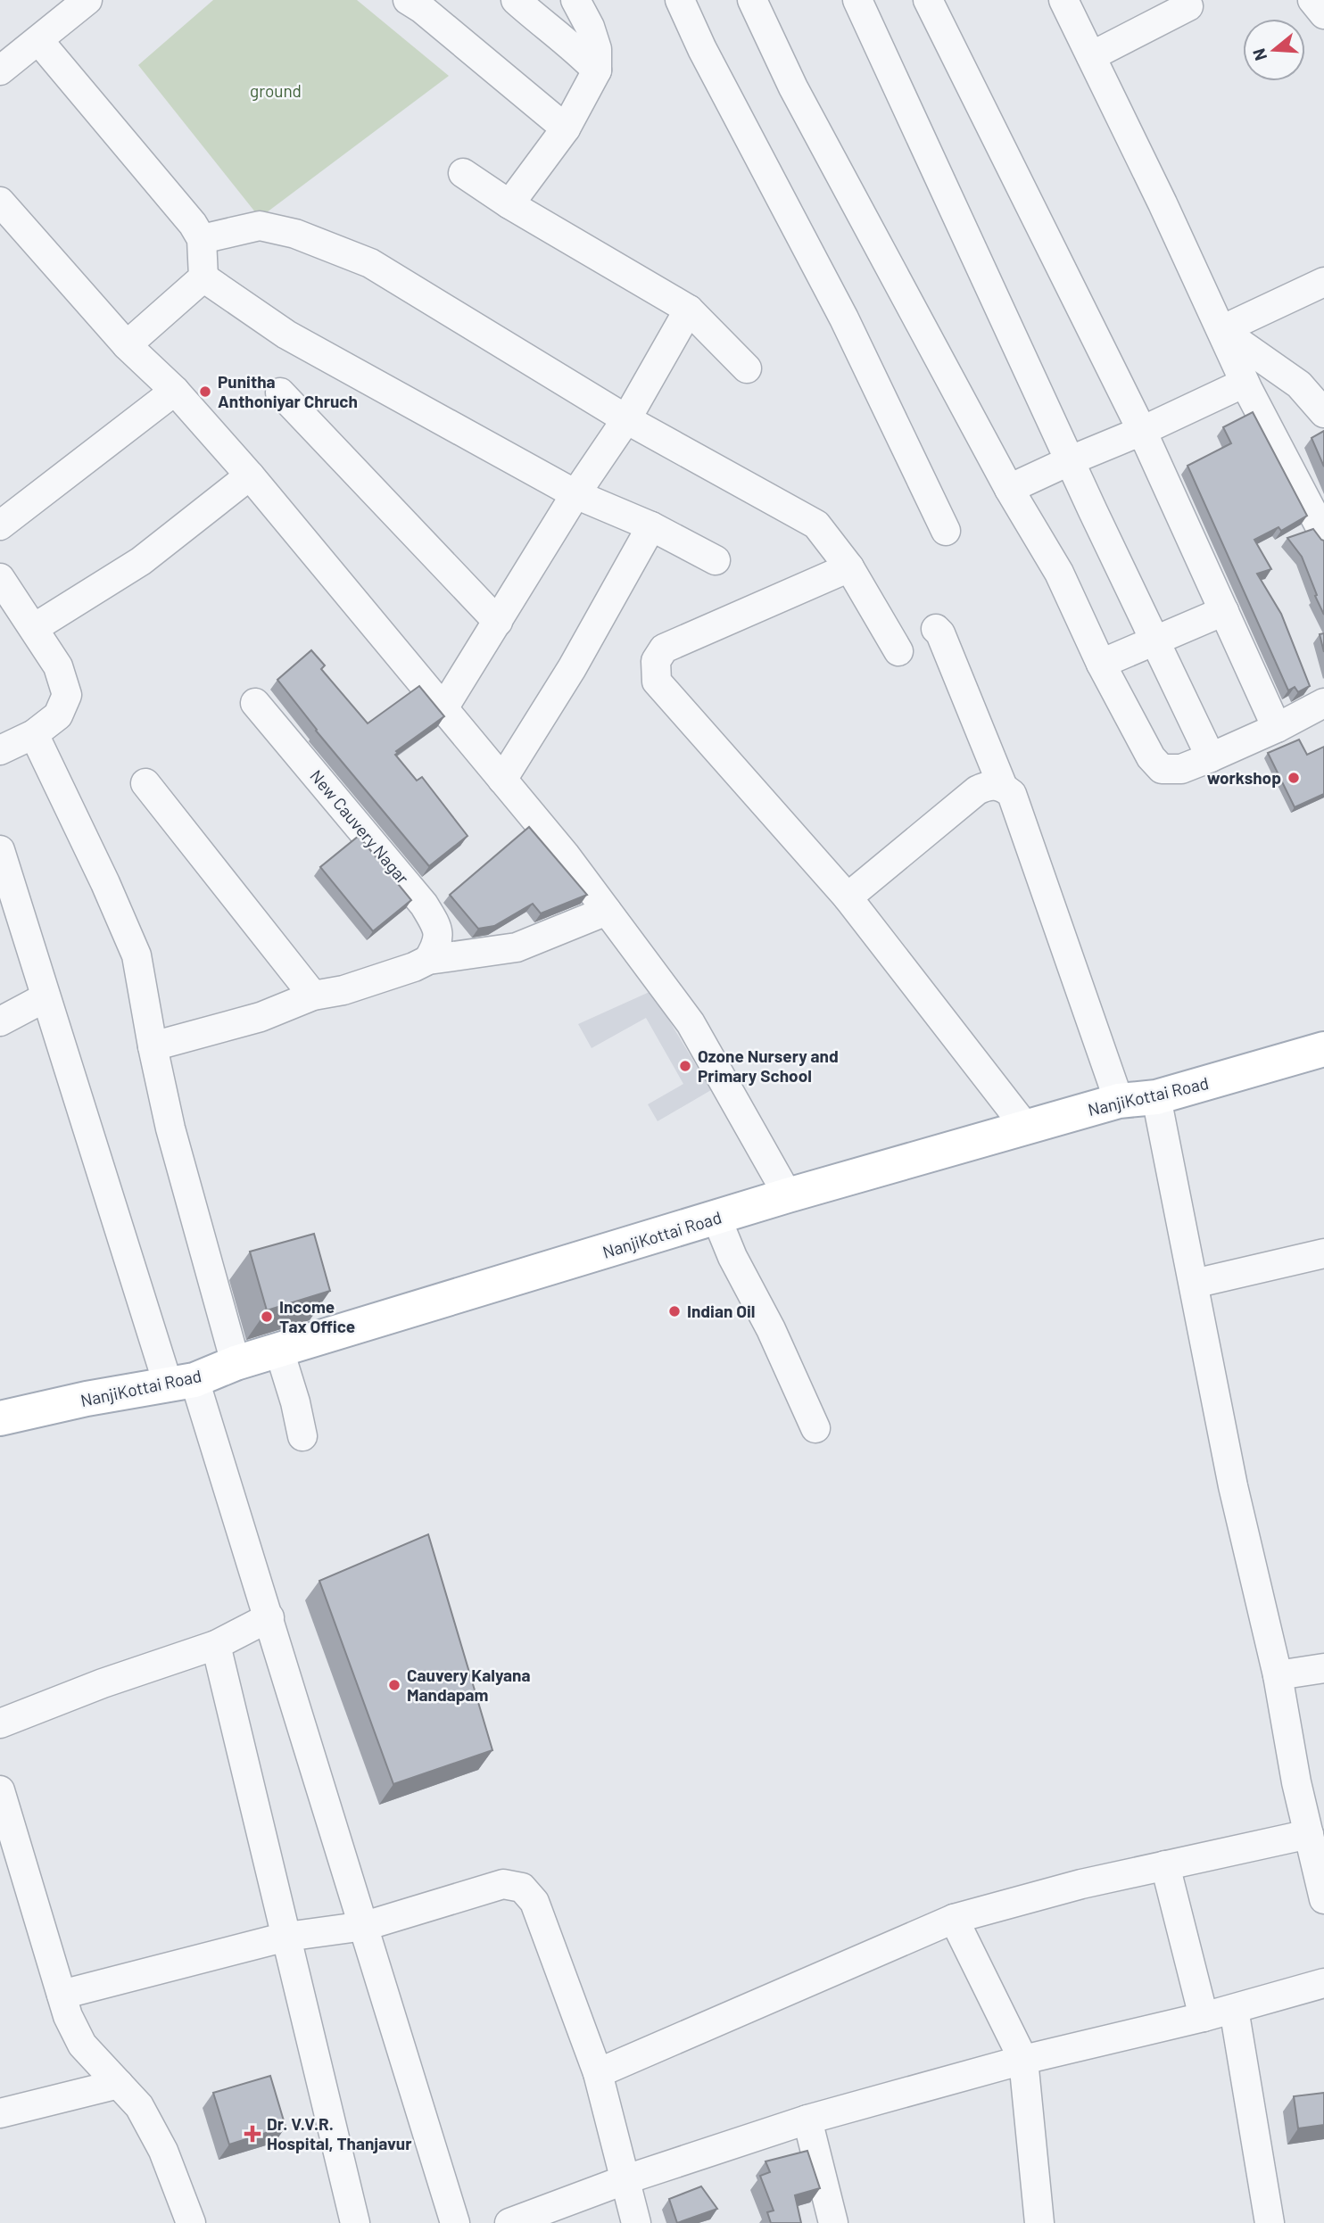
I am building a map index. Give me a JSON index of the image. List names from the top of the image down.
{
  "streets": {
    "main road": ["NanjiKottai Road"],
    "street": ["New Cauvery Nagar"]
  },
  "parks": ["ground"],
  "places": {
    "other": [
      "Punitha Anthoniyar Chruch",
      "workshop",
      "Ozone Nursery and Primary School",
      "Indian Oil",
      "Income Tax Office",
      "Cauvery Kalyana Mandapam"
    ],
    "health": ["Dr. V.V.R. Hospital, Thanjavur"]
  },
  "north": "left"
}
